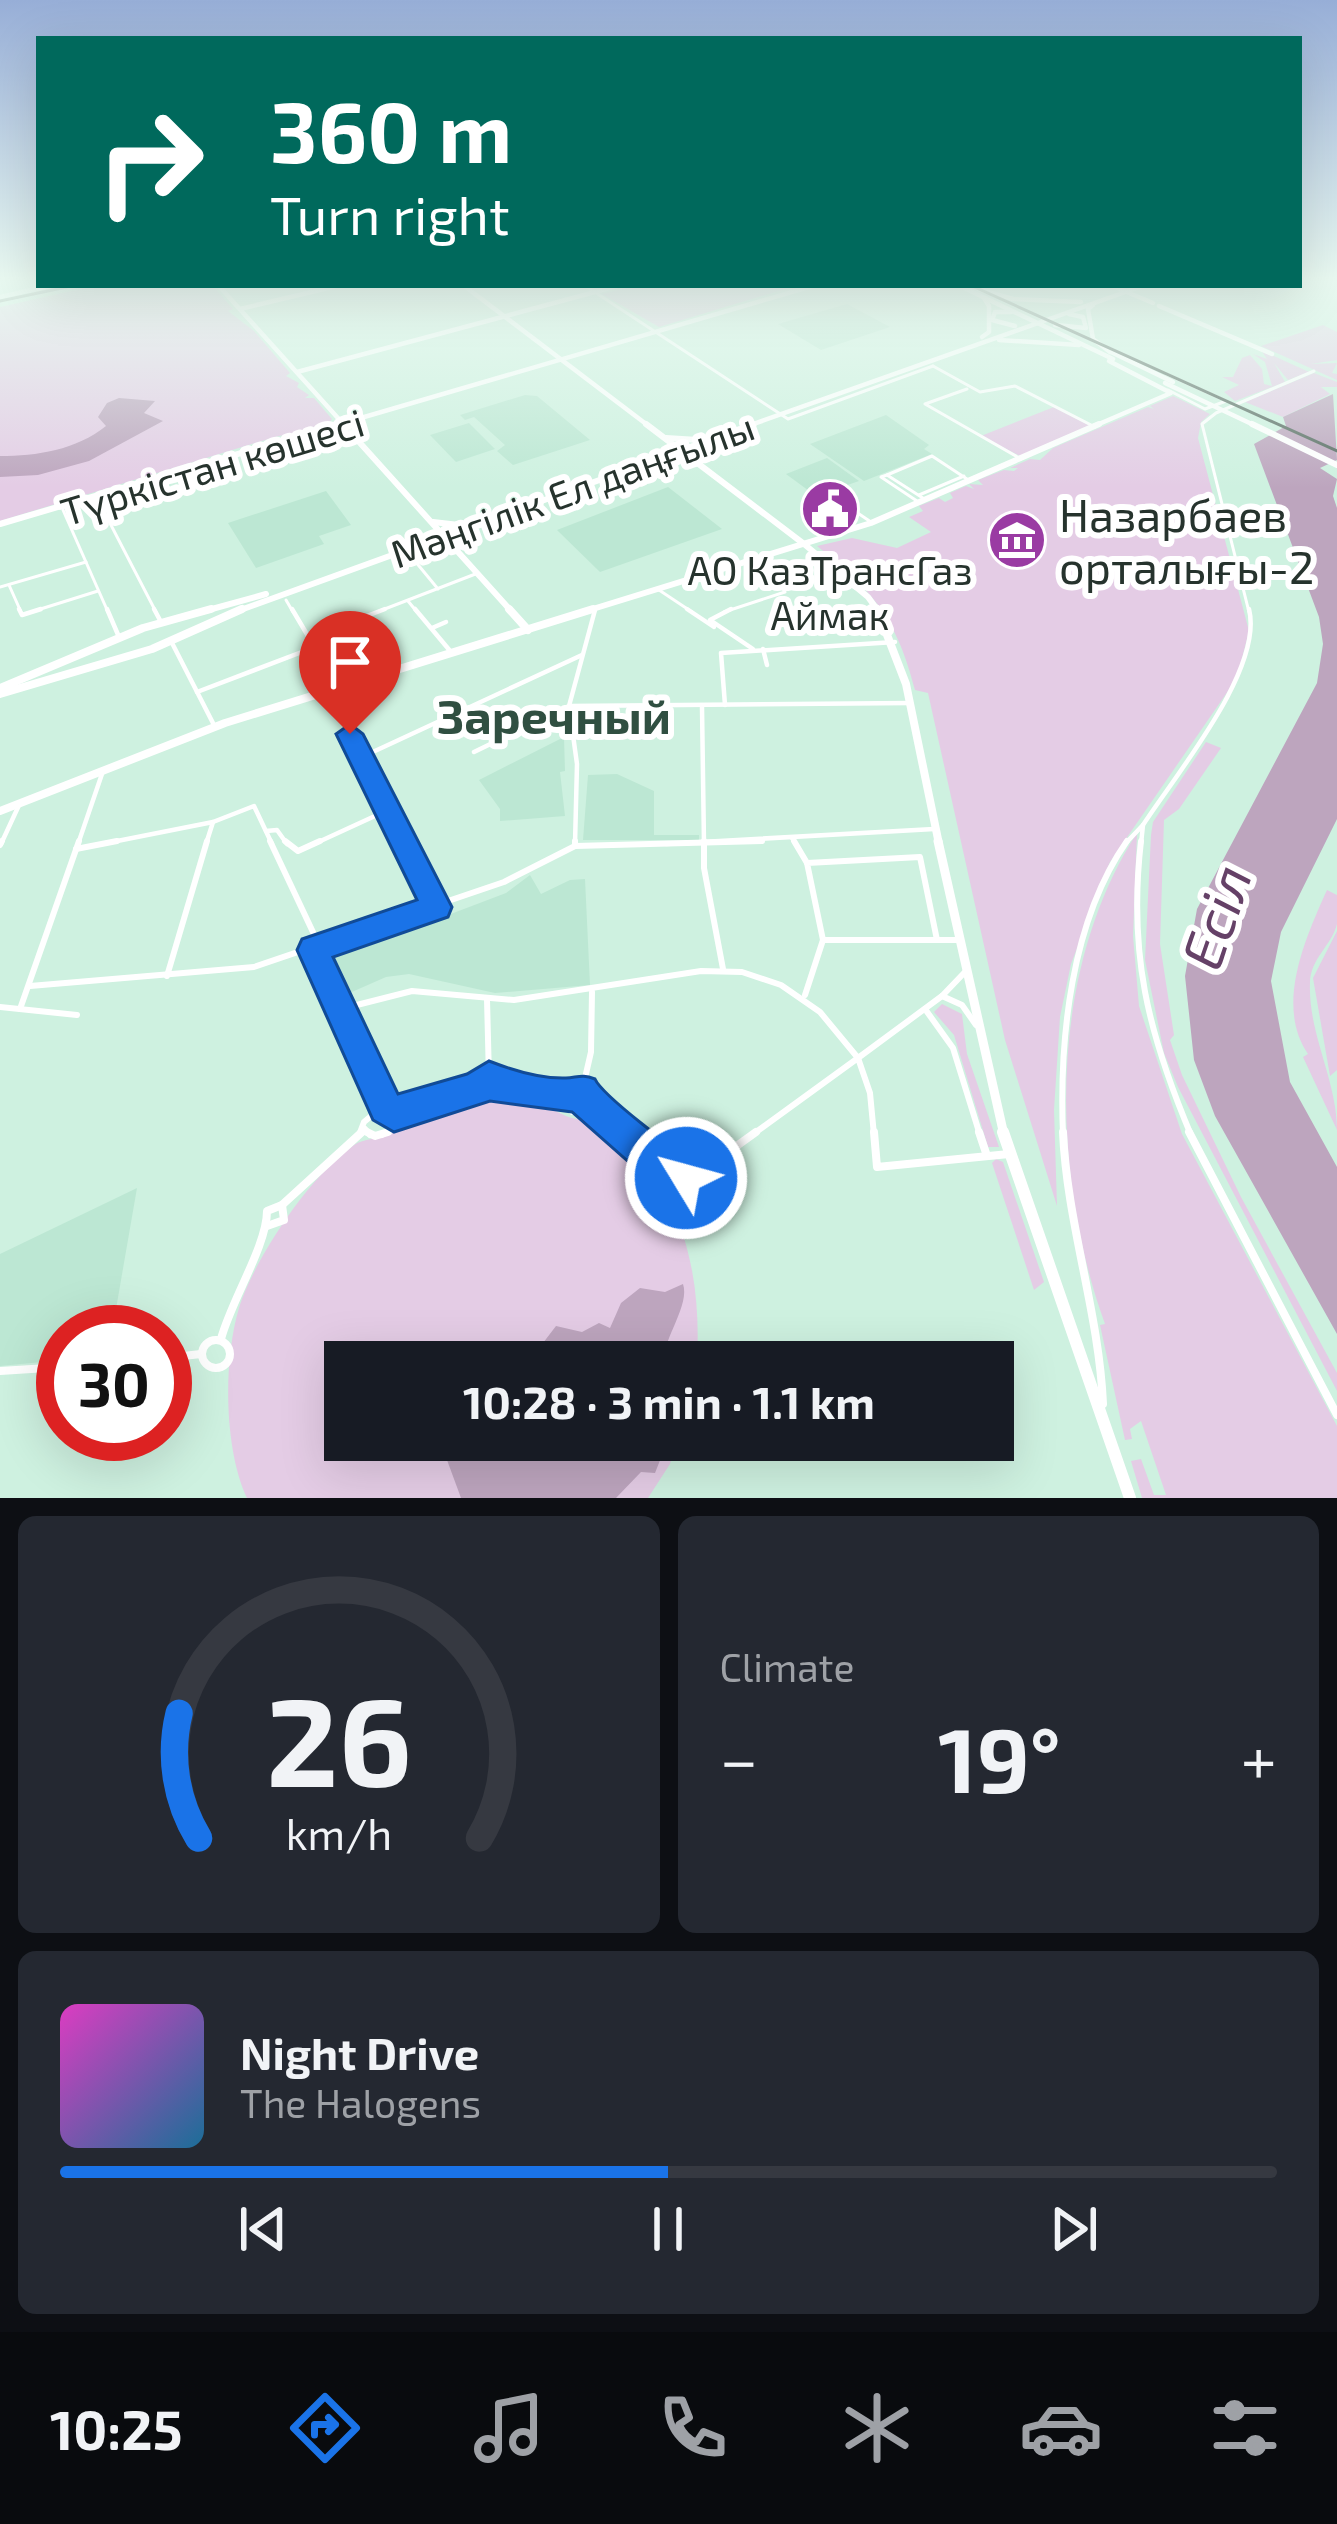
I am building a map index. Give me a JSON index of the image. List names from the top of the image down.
{
  "streets": {
    "main road": ["Түркістан көшесі", "Мәңгілік Ел даңғылы"]
  },
  "districts": ["Заречный"],
  "water": ["Есіл"],
  "places": {
    "public building": ["АО КазТрансГаз Аймак"],
    "museum": ["Назарбаев орталығы-2"]
  },
  "page": {
    "turn": ["360 m", "Turn right"],
    "limit": "30",
    "trip": "10:28 · 3 min · 1.1 km",
    "tile": "Climate",
    "heat": ["−", "19°", "+"],
    "song": ["Night Drive", "The Halogens"],
    "tabs": "10:25",
    "gauge": ["26", "km/h"]
  }
}
